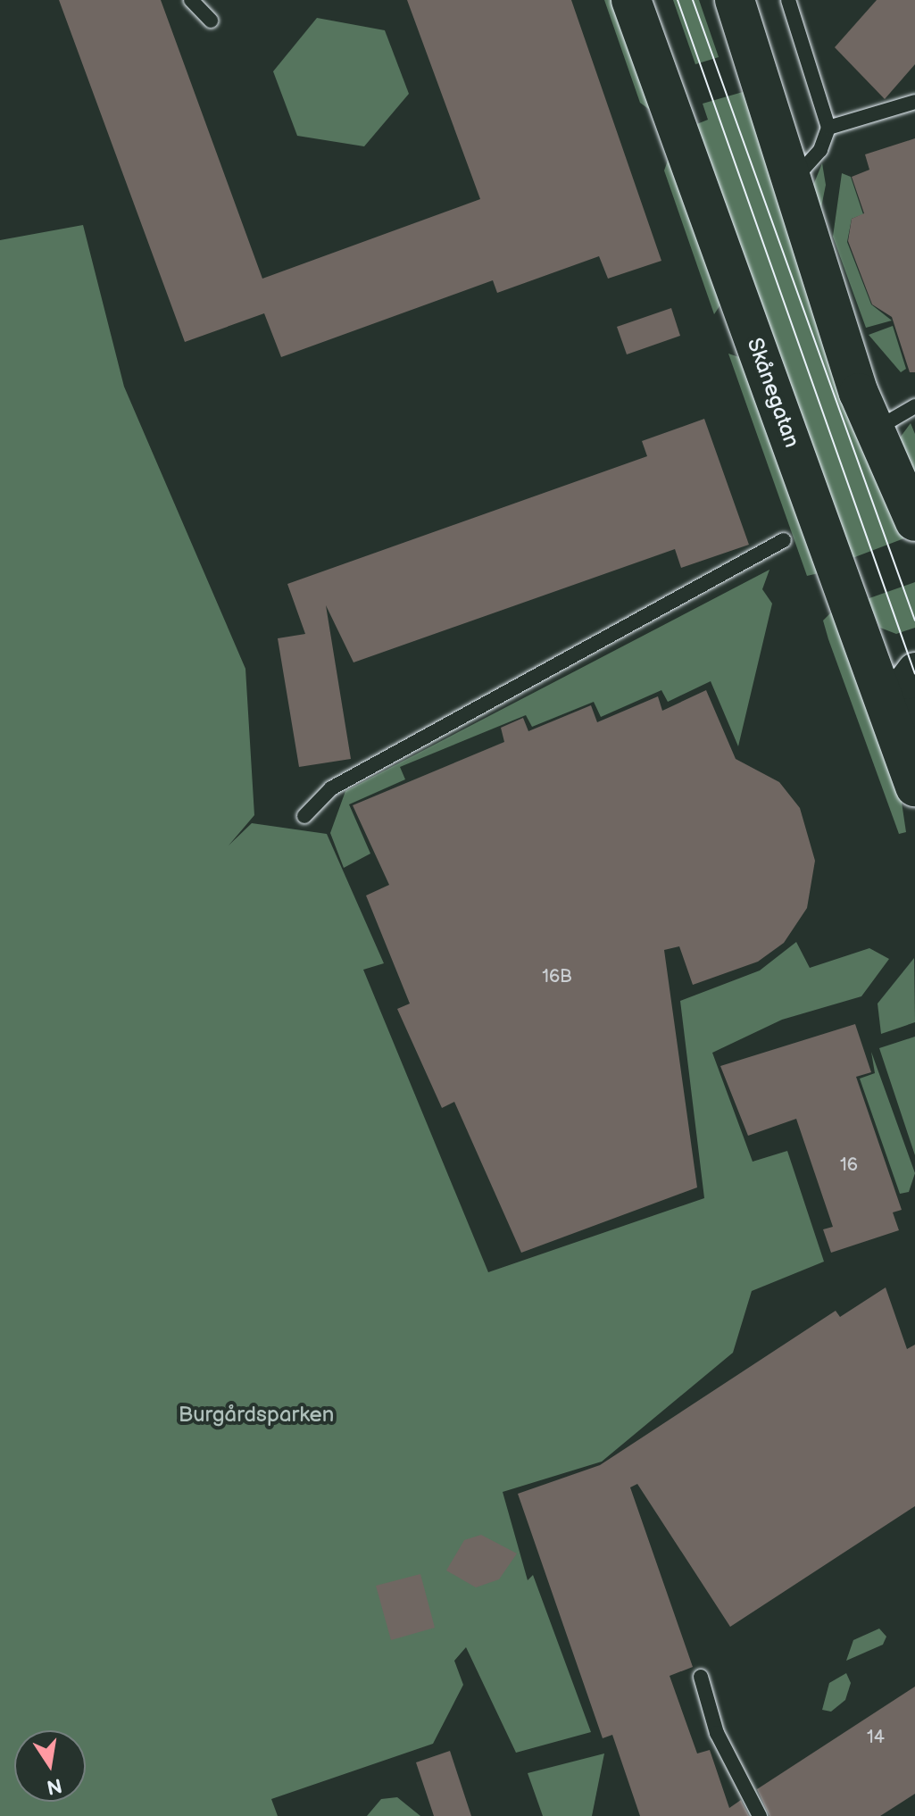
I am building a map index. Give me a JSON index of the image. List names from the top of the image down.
{
  "streets": {
    "main road": ["Skånegatan"]
  },
  "parks": ["Burgårdsparken"],
  "house_numbers": ["16B", "16", "14"],
  "north": "bottom"
}
